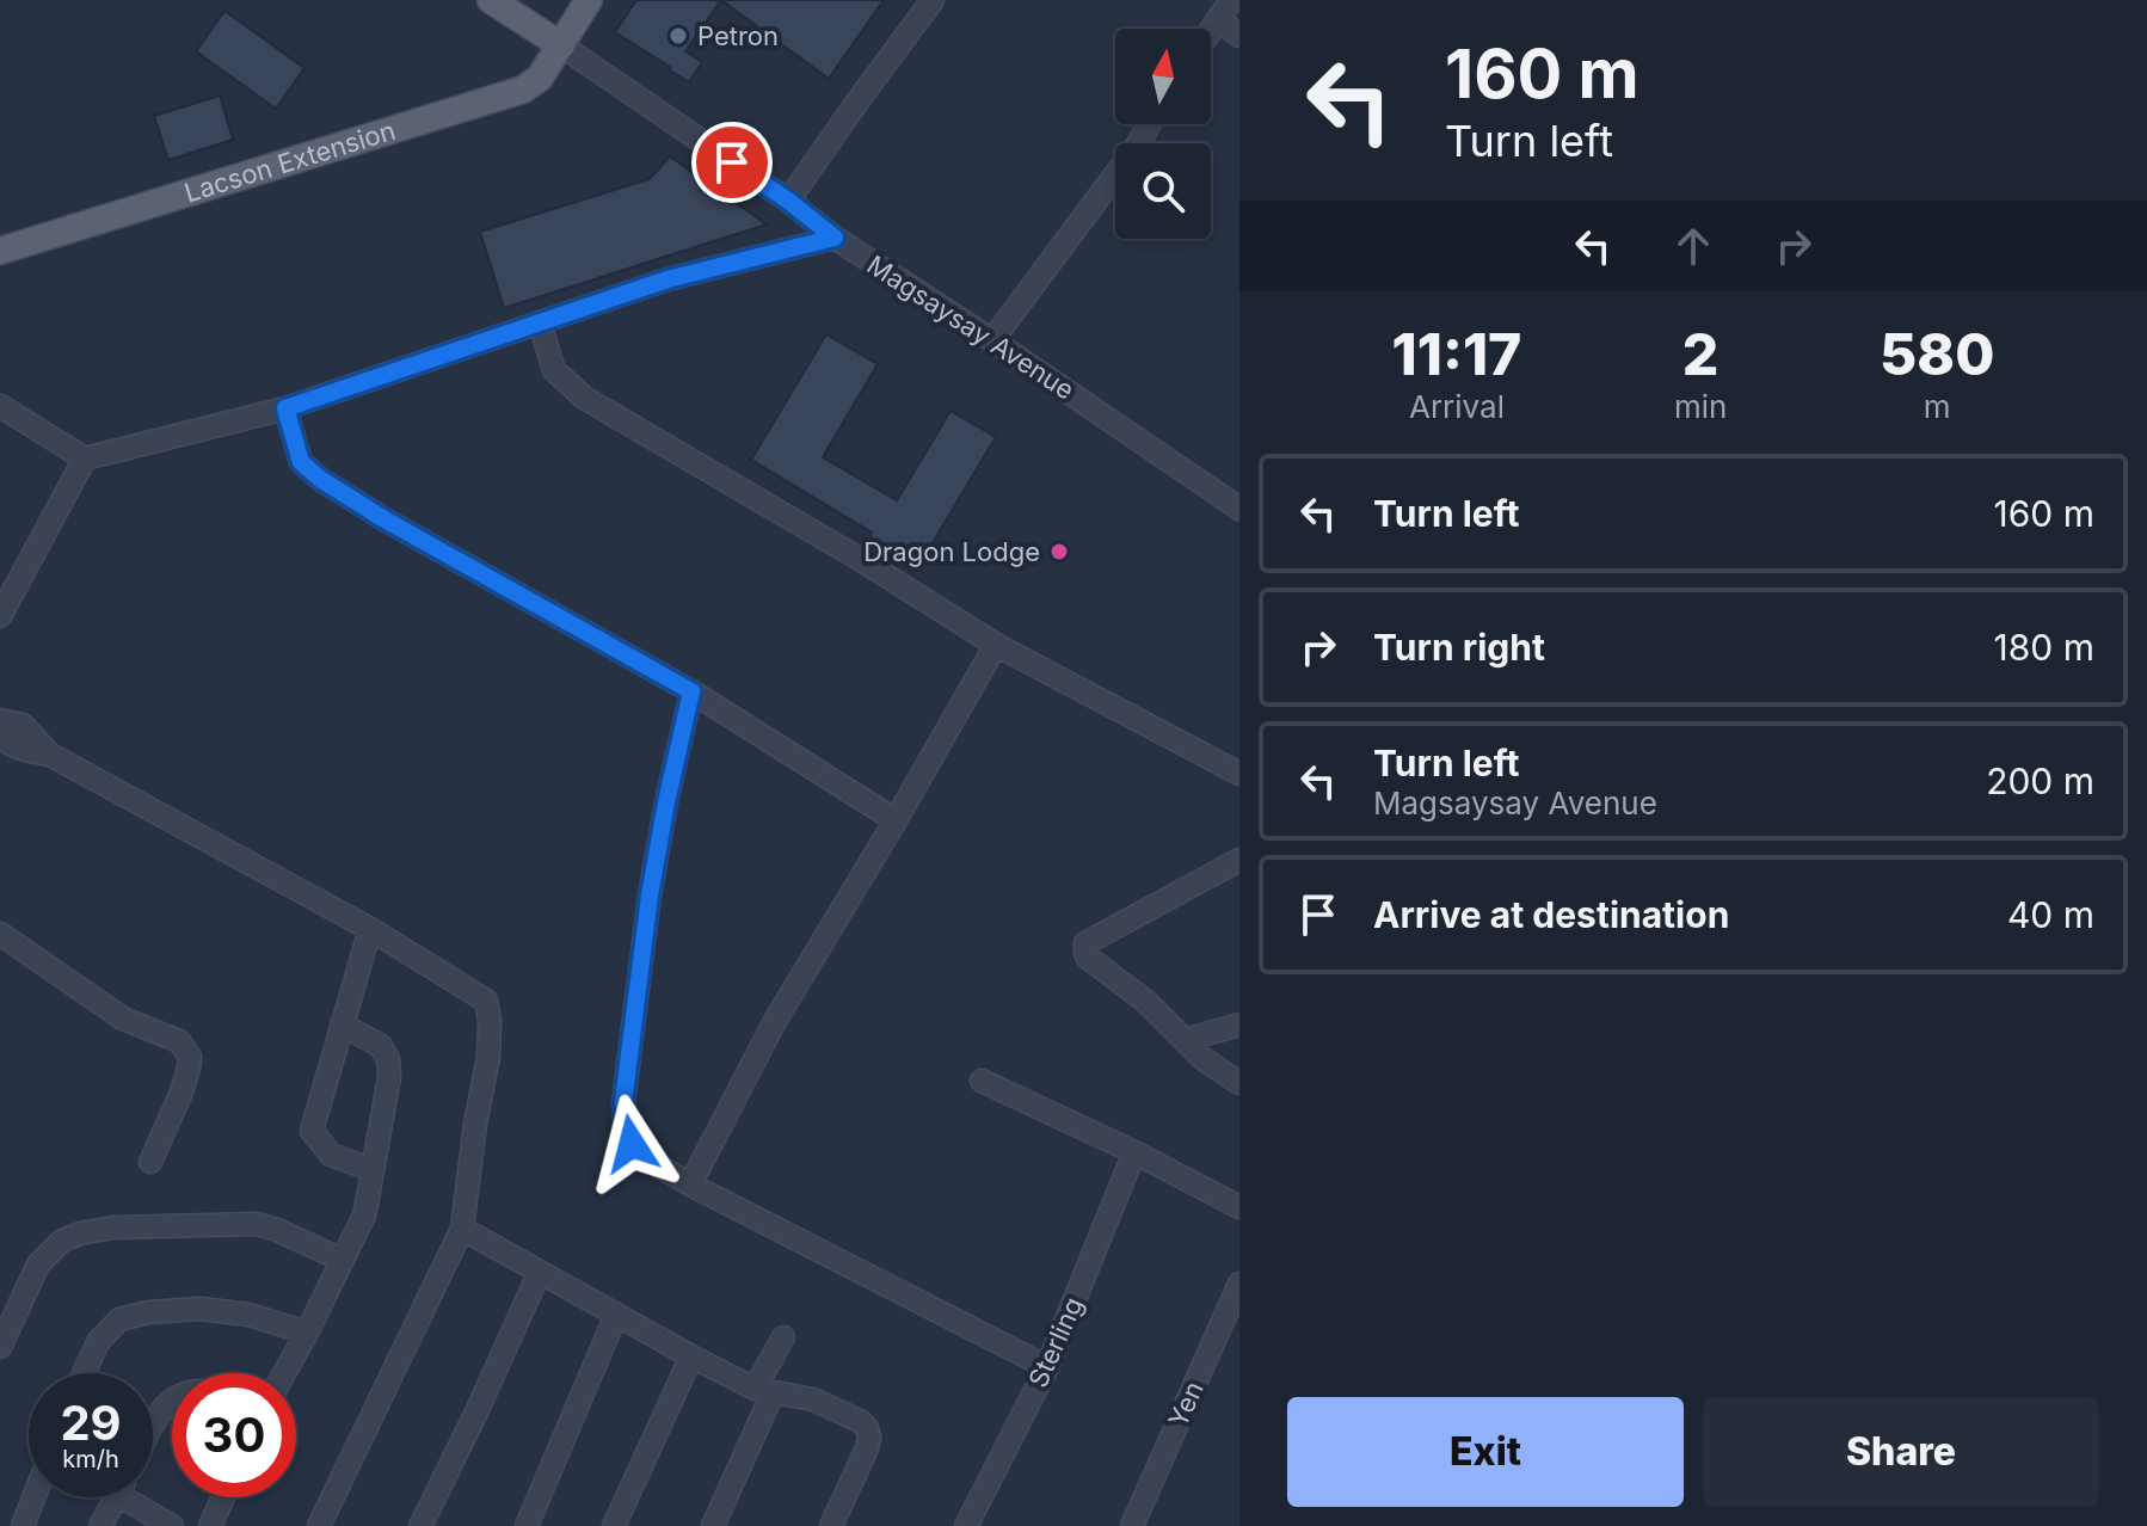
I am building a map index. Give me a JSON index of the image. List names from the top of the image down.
{
  "streets": {
    "main road": ["Lacson Extension"],
    "street": ["Magsaysay Avenue", "Sterling", "Yen"]
  },
  "crossings": [
    ["Lacson Extension", "Magsaysay Avenue"]
  ],
  "places": ["Petron", "Dragon Lodge"],
  "north": "top",
  "page": {
    "turn": ["160 m", "Turn left"],
    "eta": [
      "11:17",
      "Arrival",
      "2",
      "min",
      "580",
      "m"
    ],
    "list": [
      {
        "name": "Turn left",
        "value": "160 m"
      },
      {
        "name": "Turn right",
        "value": "180 m"
      },
      {
        "name": "Turn left",
        "note": "Magsaysay Avenue",
        "value": "200 m"
      },
      {
        "name": "Arrive at destination",
        "value": "40 m"
      }
    ],
    "speed": "29 km/h",
    "limit": "30",
    "buttons": ["Exit", "Share"]
  }
}
